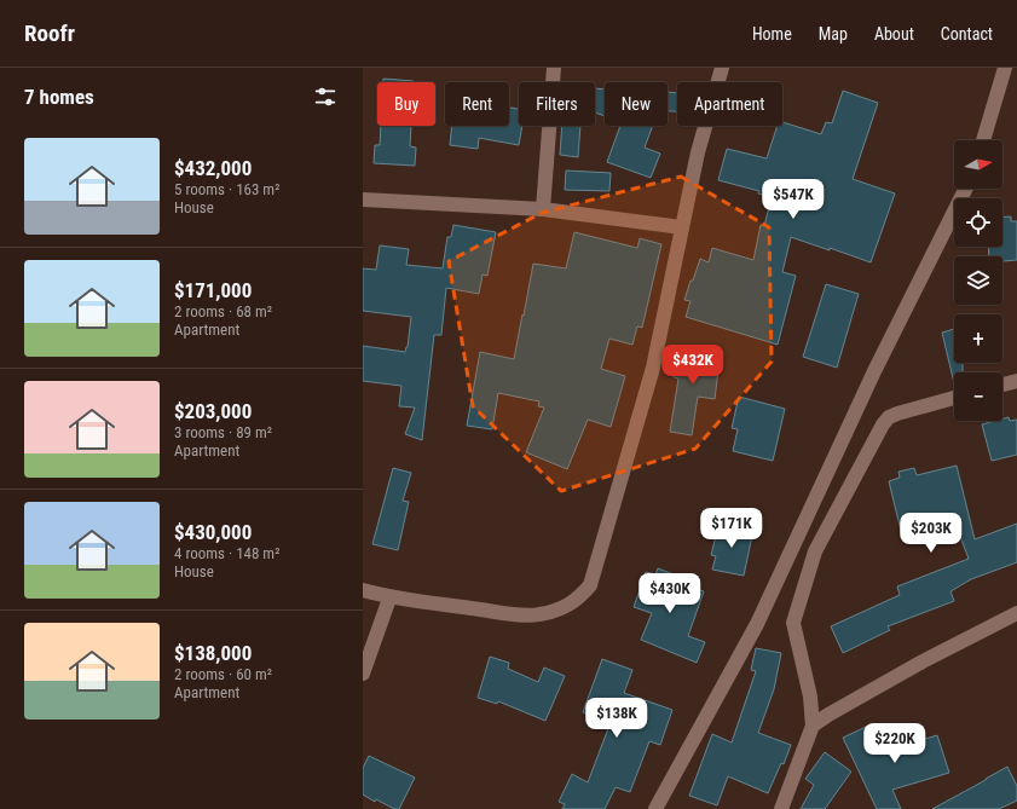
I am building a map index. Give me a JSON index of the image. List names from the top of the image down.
{
  "north": "right",
  "page": {
    "header": "Roofr",
    "nav": [
      "Home",
      "Map",
      "About",
      "Contact"
    ],
    "heading": "7 homes",
    "chip": [
      "Buy",
      "Rent",
      "Filters",
      "New",
      "Apartment"
    ],
    "list": [
      {
        "name": "$432,000",
        "note": "5 rooms · 163 m² · House"
      },
      {
        "name": "$171,000",
        "note": "2 rooms · 68 m² · Apartment"
      },
      {
        "name": "$203,000",
        "note": "3 rooms · 89 m² · Apartment"
      },
      {
        "name": "$430,000",
        "note": "4 rooms · 148 m² · House"
      },
      {
        "name": "$138,000",
        "note": "2 rooms · 60 m² · Apartment"
      }
    ],
    "map_buttons": ["+", "−"],
    "price": [
      "$547K",
      "$432K",
      "$171K",
      "$203K",
      "$430K",
      "$138K",
      "$220K"
    ]
  }
}
